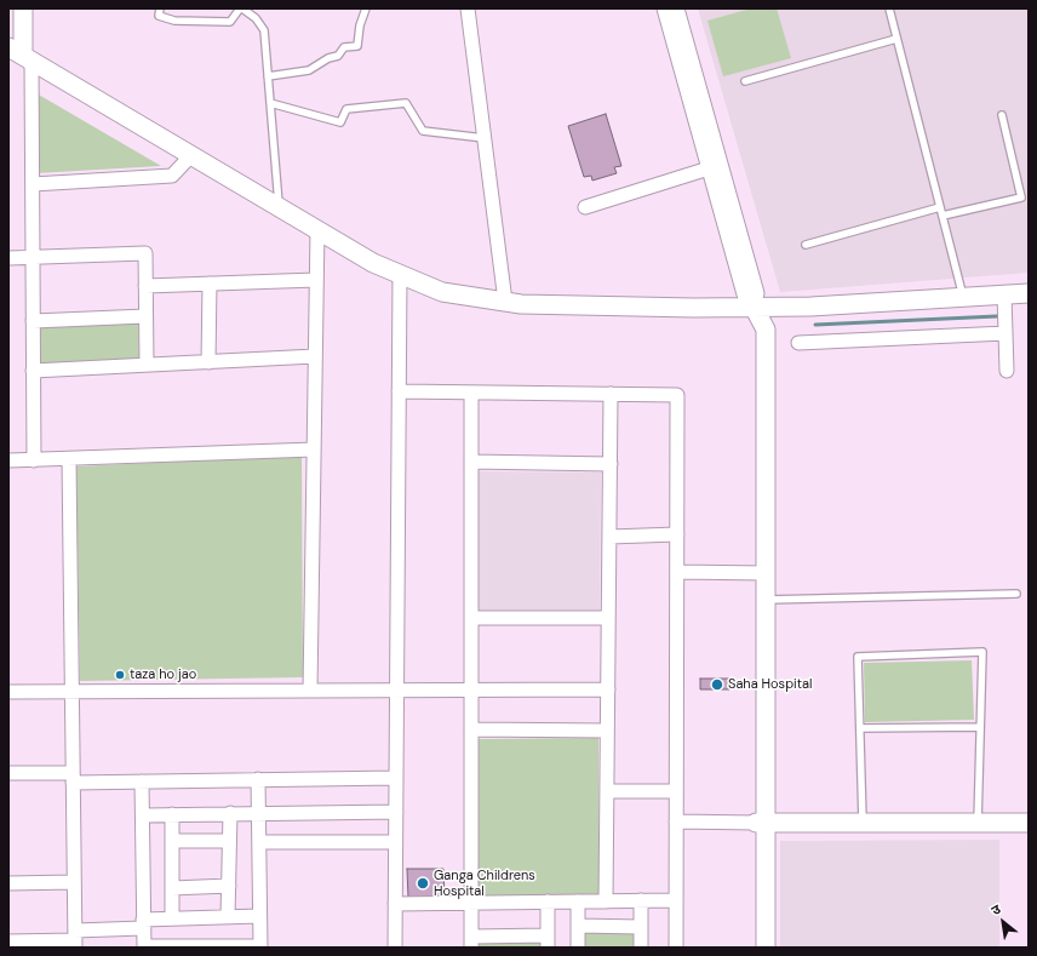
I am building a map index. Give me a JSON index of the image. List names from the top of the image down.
{
  "places": ["taza ho jao", "Saha Hospital", "Ganga Childrens Hospital"],
  "north": "top left"
}
